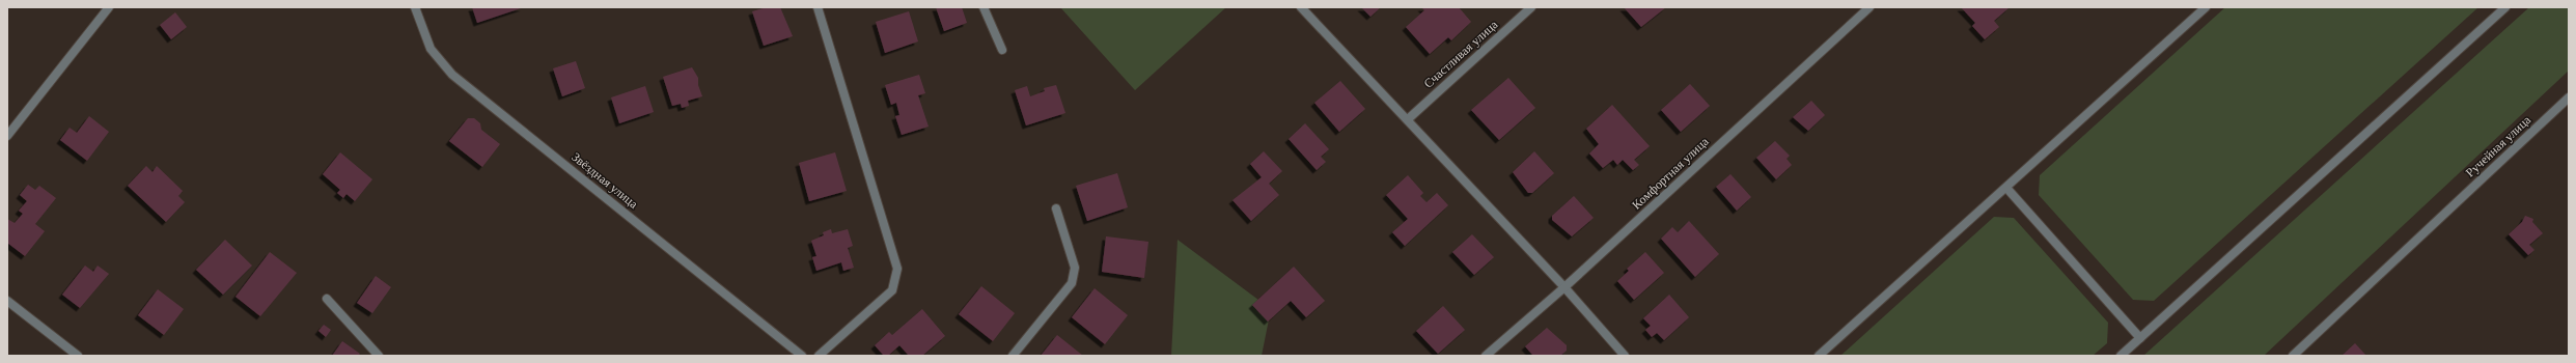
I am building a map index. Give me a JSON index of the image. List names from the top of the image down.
{
  "streets": {
    "street": [
      "Счастливая улица",
      "Ручейная улица",
      "Комфортная улица",
      "Звёздная улица"
    ]
  }
}
